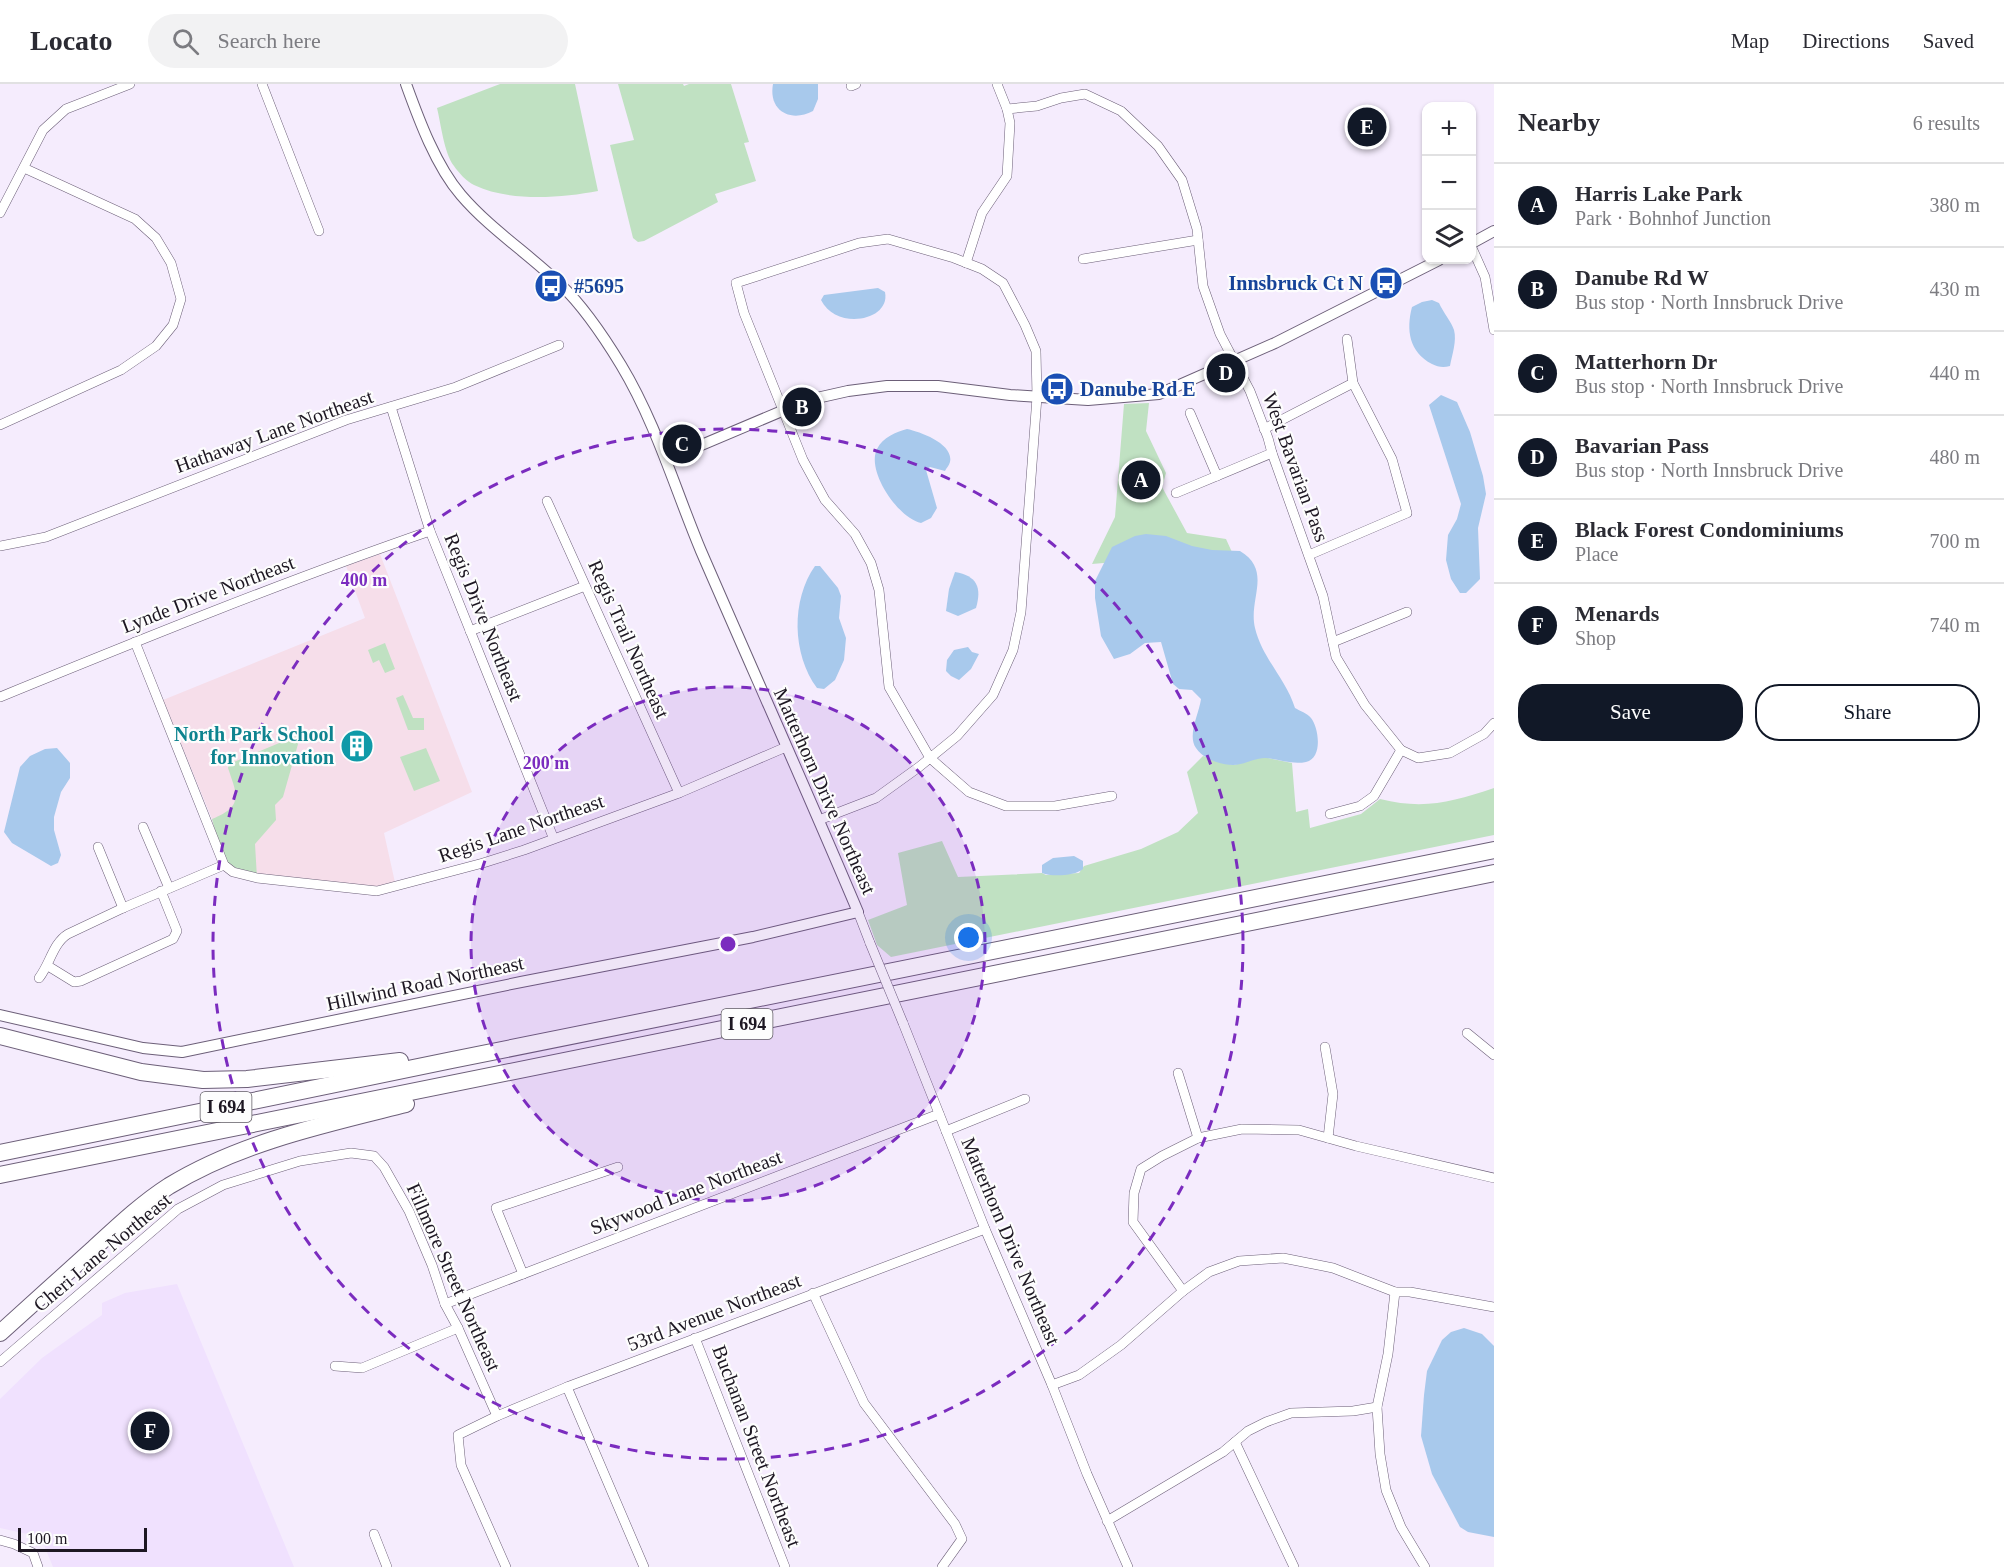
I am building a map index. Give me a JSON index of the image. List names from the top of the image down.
{
  "streets": {
    "highway": ["I 694"],
    "street": [
      "Hathaway Lane Northeast",
      "West Bavarian Pass",
      "Lynde Drive Northeast",
      "Regis Drive Northeast",
      "Regis Trail Northeast",
      "Matterhorn Drive Northeast",
      "Regis Lane Northeast",
      "Hillwind Road Northeast",
      "Skywood Lane Northeast",
      "Cheri Lane Northeast",
      "Fillmore Street Northeast",
      "53rd Avenue Northeast",
      "Buchanan Street Northeast"
    ]
  },
  "crossings": [
    ["Hathaway Lane Northeast", "Regis Drive Northeast"],
    ["Lynde Drive Northeast", "Regis Drive Northeast"],
    ["Regis Drive Northeast", "Regis Lane Northeast"],
    ["Regis Trail Northeast", "Regis Lane Northeast"],
    ["Matterhorn Drive Northeast", "Regis Lane Northeast"],
    ["Matterhorn Drive Northeast", "Hillwind Road Northeast"],
    ["Matterhorn Drive Northeast", "Skywood Lane Northeast"],
    ["Matterhorn Drive Northeast", "53rd Avenue Northeast"],
    ["Skywood Lane Northeast", "Fillmore Street Northeast"],
    ["Cheri Lane Northeast", "Fillmore Street Northeast"],
    ["Fillmore Street Northeast", "53rd Avenue Northeast"],
    ["53rd Avenue Northeast", "Buchanan Street Northeast"]
  ],
  "places": {
    "bus stop": ["Innsbruck Ct N", "#5695", "Danube Rd E"],
    "building": ["North Park School for Innovation"]
  },
  "scale_bar": "100 m",
  "page": {
    "header": "Locato",
    "search": "Search here",
    "nav": ["Map", "Directions", "Saved"],
    "heading": ["Nearby", "6 results"],
    "map_buttons": ["+", "−"],
    "pins": [
      "E",
      "D",
      "B",
      "C",
      "A",
      "F"
    ],
    "list": [
      {
        "mark": "A",
        "name": "Harris Lake Park",
        "note": "Park · Bohnhof Junction",
        "value": "380 m"
      },
      {
        "mark": "B",
        "name": "Danube Rd W",
        "note": "Bus stop · North Innsbruck Drive",
        "value": "430 m"
      },
      {
        "mark": "C",
        "name": "Matterhorn Dr",
        "note": "Bus stop · North Innsbruck Drive",
        "value": "440 m"
      },
      {
        "mark": "D",
        "name": "Bavarian Pass",
        "note": "Bus stop · North Innsbruck Drive",
        "value": "480 m"
      },
      {
        "mark": "E",
        "name": "Black Forest Condominiums",
        "note": "Place",
        "value": "700 m"
      },
      {
        "mark": "F",
        "name": "Menards",
        "note": "Shop",
        "value": "740 m"
      }
    ],
    "buttons": ["Save", "Share"],
    "scale": "100 m"
  },
  "rings": ["400 m", "200 m"]
}
